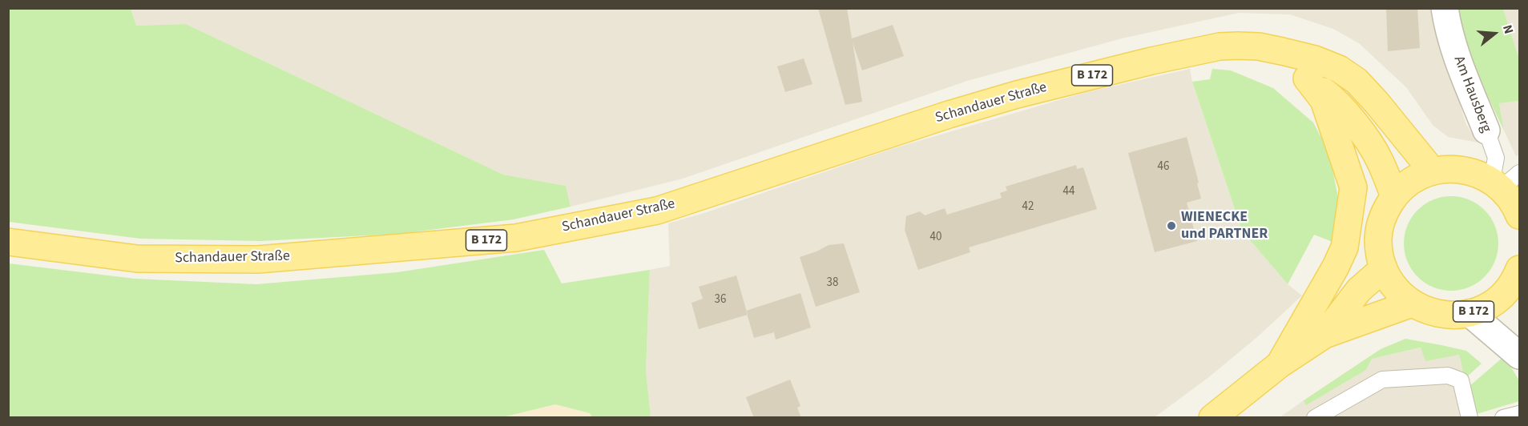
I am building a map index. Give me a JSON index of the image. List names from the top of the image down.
{
  "streets": {
    "main road": ["B 172", "Schandauer Straße"],
    "street": ["Am Hausberg"]
  },
  "crossings": [
    ["B 172", "Am Hausberg"],
    ["B 172", "Schandauer Straße"]
  ],
  "places": ["WIENECKE und PARTNER"],
  "house_numbers": [
    "46",
    "44",
    "42",
    "40",
    "38",
    "36"
  ],
  "north": "right"
}
